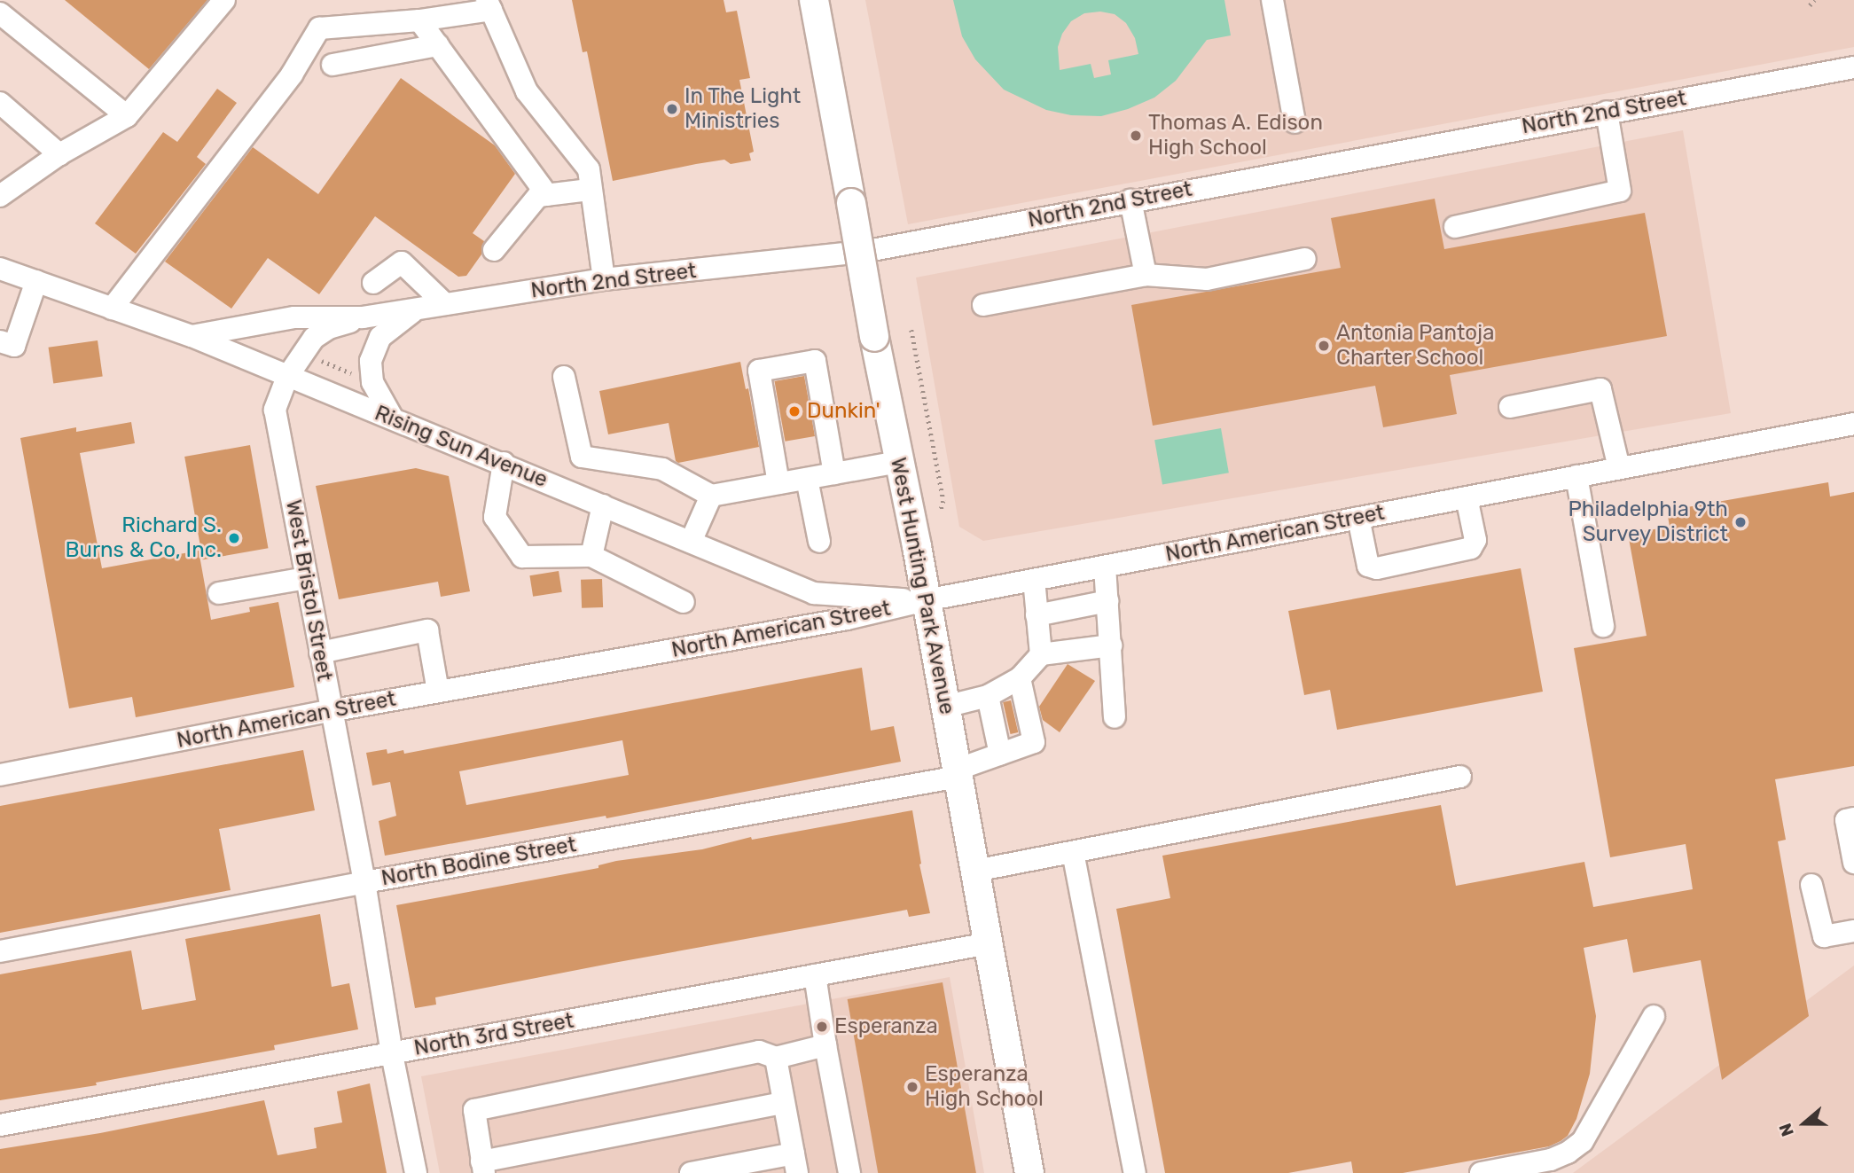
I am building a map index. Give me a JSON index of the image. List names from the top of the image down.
{
  "streets": {
    "main road": ["West Hunting Park Avenue"],
    "street": [
      "North 2nd Street",
      "Rising Sun Avenue",
      "North American Street",
      "West Bristol Street",
      "North Bodine Street",
      "North 3rd Street"
    ]
  },
  "crossings": [
    ["North 2nd Street", "Rising Sun Avenue"],
    ["North 2nd Street", "West Bristol Street"],
    ["Rising Sun Avenue", "North American Street"],
    ["Rising Sun Avenue", "West Hunting Park Avenue"],
    ["Rising Sun Avenue", "West Bristol Street"],
    ["North American Street", "West Hunting Park Avenue"],
    ["North American Street", "West Bristol Street"],
    ["West Hunting Park Avenue", "North Bodine Street"],
    ["West Hunting Park Avenue", "North 3rd Street"],
    ["West Bristol Street", "North Bodine Street"],
    ["West Bristol Street", "North 3rd Street"]
  ],
  "places": [
    "In The Light Ministries",
    "Thomas A. Edison High School",
    "Antonia Pantoja Charter School",
    "Dunkin'",
    "Philadelphia 9th Survey District",
    "Richard S. Burns & Co, Inc.",
    "Esperanza",
    "Esperanza High School"
  ],
  "north": "left"
}
